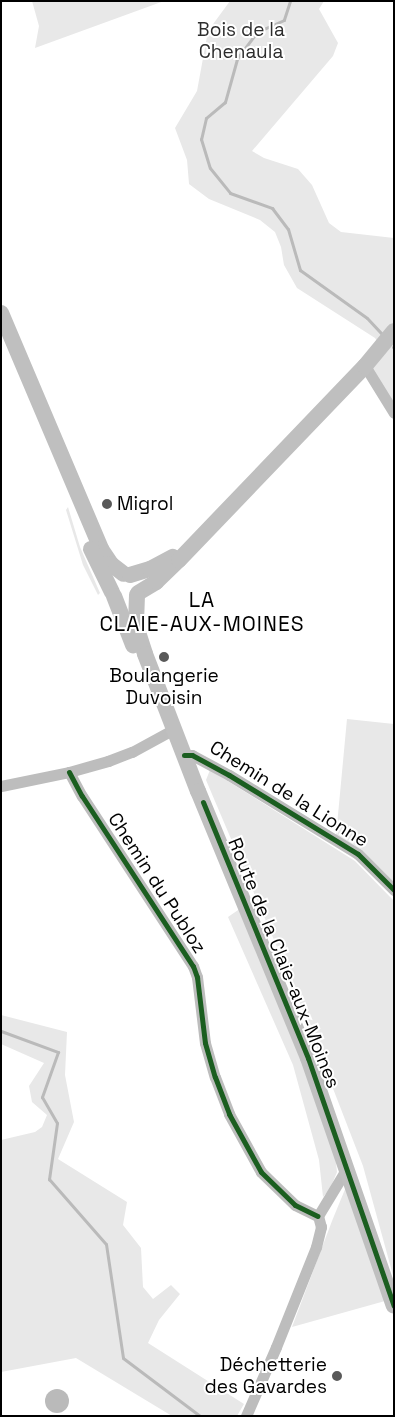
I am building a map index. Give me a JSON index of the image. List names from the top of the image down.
{
  "streets": {
    "main road": ["Route de la Claie-aux-Moines"],
    "street": ["Chemin de la Lionne", "Chemin du Publoz"]
  },
  "crossings": [
    ["Chemin de la Lionne", "Route de la Claie-aux-Moines"]
  ],
  "districts": ["LA CLAIE-AUX-MOINES"],
  "parks": ["Bois de la Chenaula"],
  "places": ["Migrol", "Boulangerie Duvoisin", "Déchetterie des Gavardes"]
}
